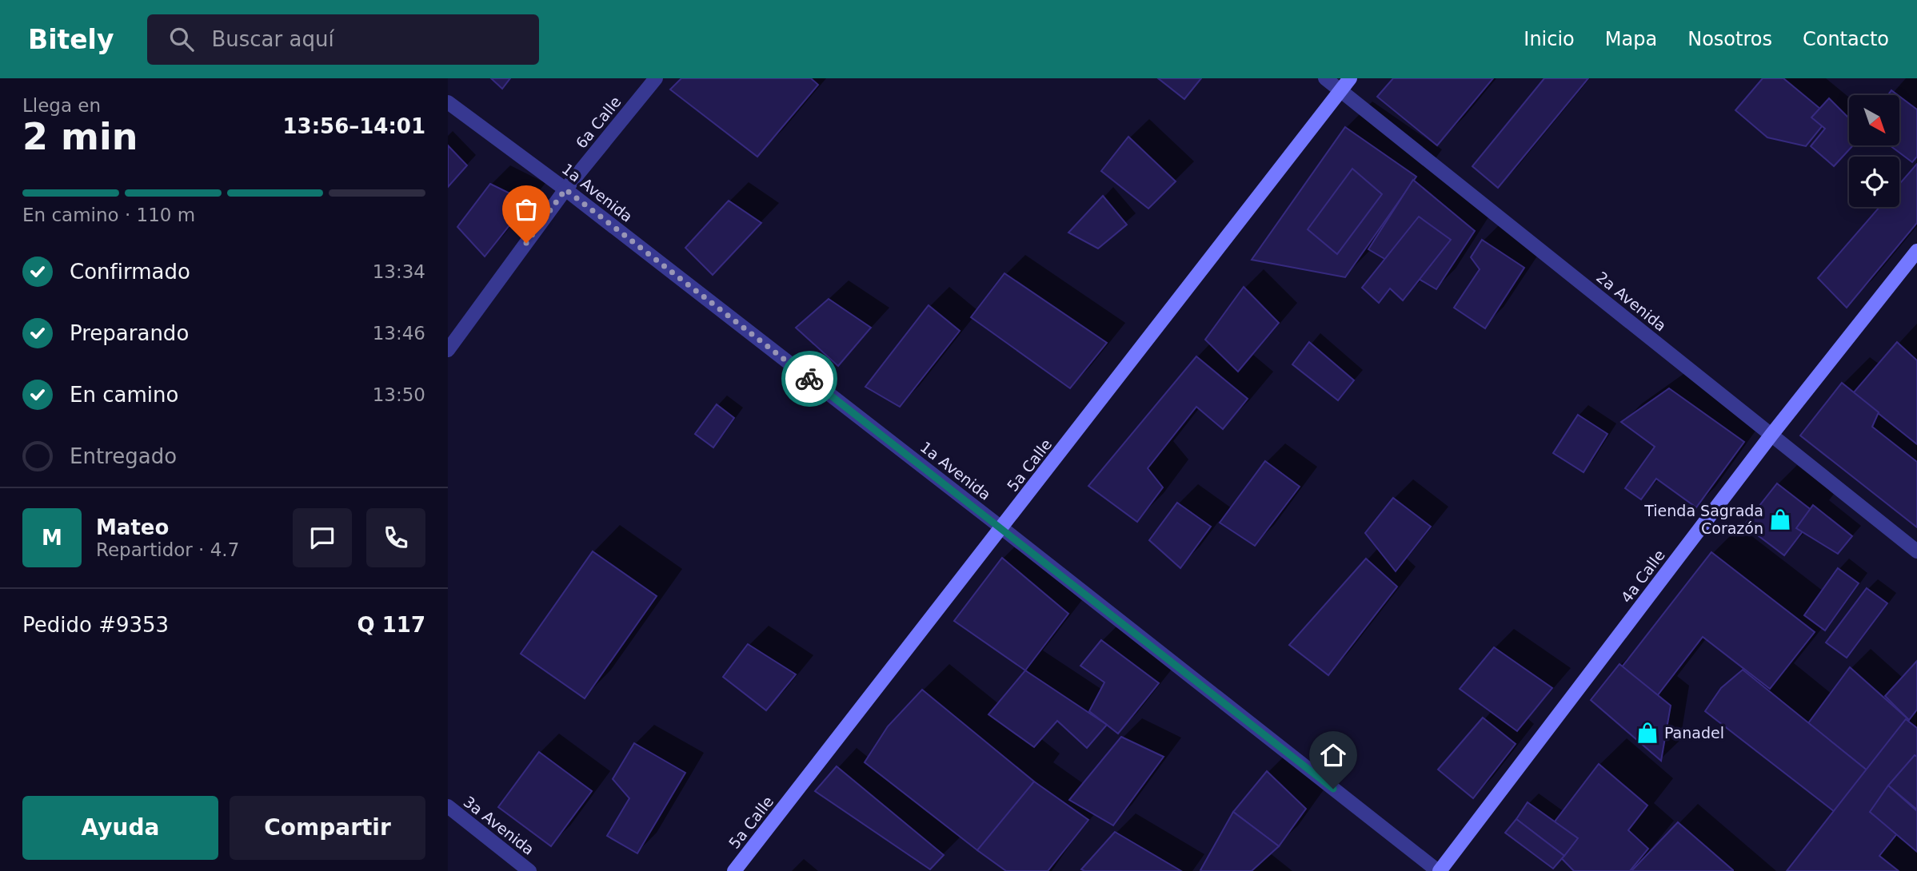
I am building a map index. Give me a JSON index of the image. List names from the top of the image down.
{
  "streets": {
    "street": [
      "6a Calle",
      "1a Avenida",
      "2a Avenida",
      "5a Calle",
      "4a Calle",
      "3a Avenida"
    ]
  },
  "crossings": [
    ["6a Calle", "1a Avenida"],
    ["1a Avenida", "5a Calle"],
    ["1a Avenida", "4a Calle"],
    ["2a Avenida", "5a Calle"],
    ["2a Avenida", "4a Calle"]
  ],
  "places": {
    "shop": ["Tienda Sagrada Corazón", "Panadel"]
  },
  "north": "bottom right",
  "page": {
    "header": "Bitely",
    "search": "Buscar aquí",
    "nav": [
      "Inicio",
      "Mapa",
      "Nosotros",
      "Contacto"
    ],
    "heading": ["2 min", "Llega en", "13:56–14:01"],
    "panel": [
      "Mateo",
      "Repartidor · 4.7",
      "Pedido #9353",
      "Q 117"
    ],
    "bar": "En camino · 110 m",
    "list": [
      ["Confirmado", "13:34"],
      ["Preparando", "13:46"],
      ["En camino", "13:50"],
      "Entregado"
    ],
    "round": "M",
    "buttons": ["Ayuda", "Compartir"]
  }
}
